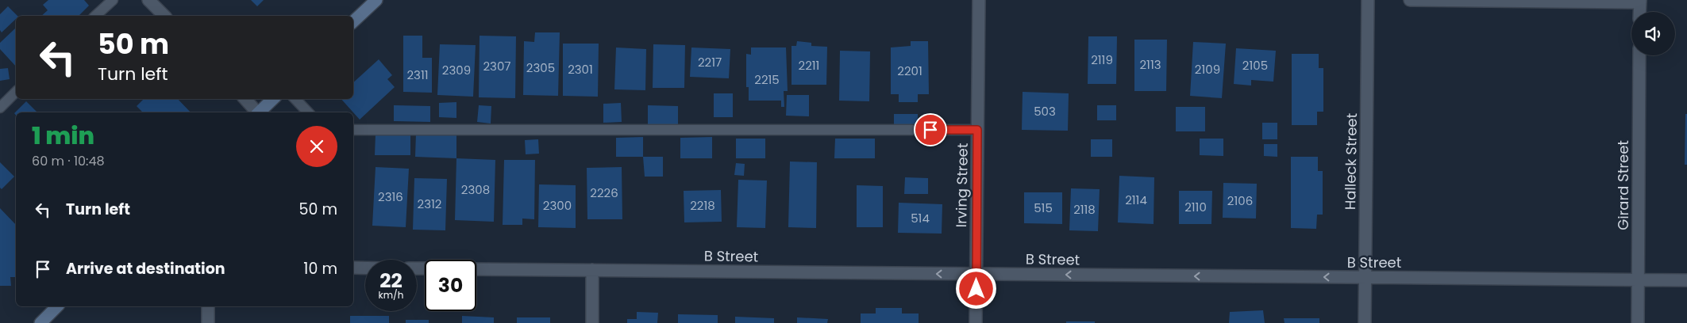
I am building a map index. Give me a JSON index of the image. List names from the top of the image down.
{
  "streets": {
    "street": [
      "Halleck Street",
      "Irving Street",
      "Girard Street",
      "B Street"
    ]
  },
  "crossings": [
    ["Halleck Street", "B Street"],
    ["Irving Street", "B Street"],
    ["Girard Street", "B Street"]
  ],
  "one_way": ["B Street"],
  "house_numbers": [
    "2119",
    "2217",
    "2113",
    "2211",
    "2105",
    "2307",
    "2305",
    "2301",
    "2109",
    "2309",
    "2201",
    "2311",
    "2215",
    "503",
    "2308",
    "2226",
    "2316",
    "2114",
    "2106",
    "2312",
    "2300",
    "2218",
    "2110",
    "515",
    "2118",
    "514"
  ],
  "page": {
    "turn": ["50 m", "Turn left"],
    "heading": ["1 min", "60 m · 10:48"],
    "list": [
      {
        "name": "Turn left",
        "value": "50 m"
      },
      {
        "name": "Arrive at destination",
        "value": "10 m"
      }
    ],
    "speed": "22 km/h",
    "limit": "30"
  }
}
